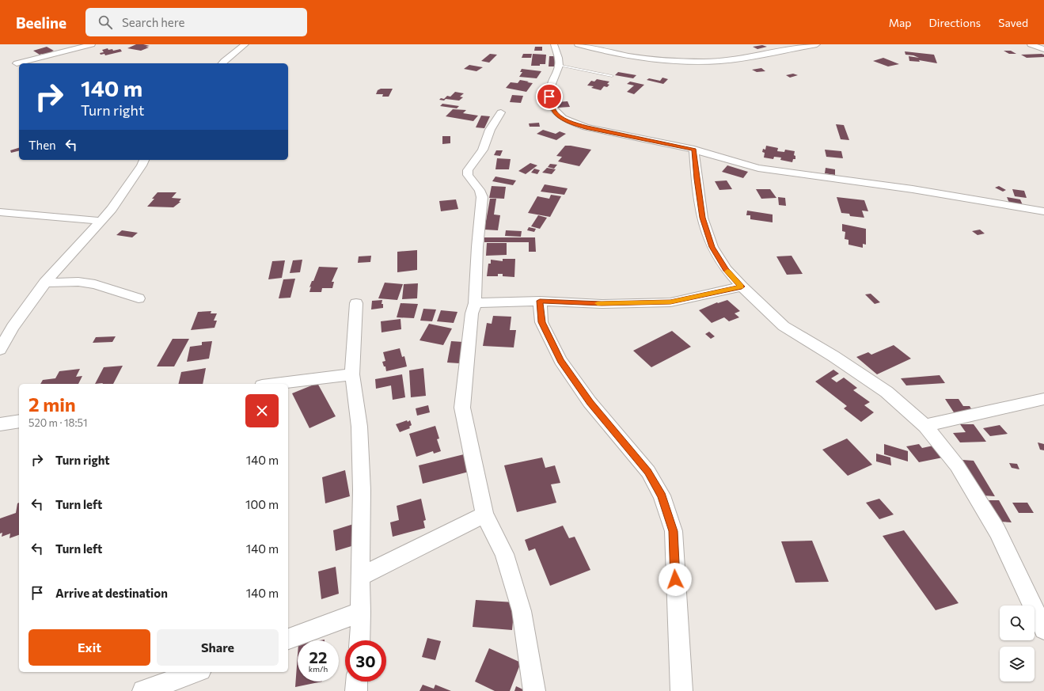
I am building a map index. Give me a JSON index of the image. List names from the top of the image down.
{
  "page": {
    "header": "Beeline",
    "search": "Search here",
    "nav": ["Map", "Directions", "Saved"],
    "turn": ["140 m", "Turn right"],
    "then": "Then",
    "heading": ["2 min", "520 m · 18:51"],
    "list": [
      {
        "name": "Turn right",
        "value": "140 m"
      },
      {
        "name": "Turn left",
        "value": "100 m"
      },
      {
        "name": "Turn left",
        "value": "140 m"
      },
      {
        "name": "Arrive at destination",
        "value": "140 m"
      }
    ],
    "buttons": ["Exit", "Share"],
    "speed": "22 km/h",
    "limit": "30"
  }
}
